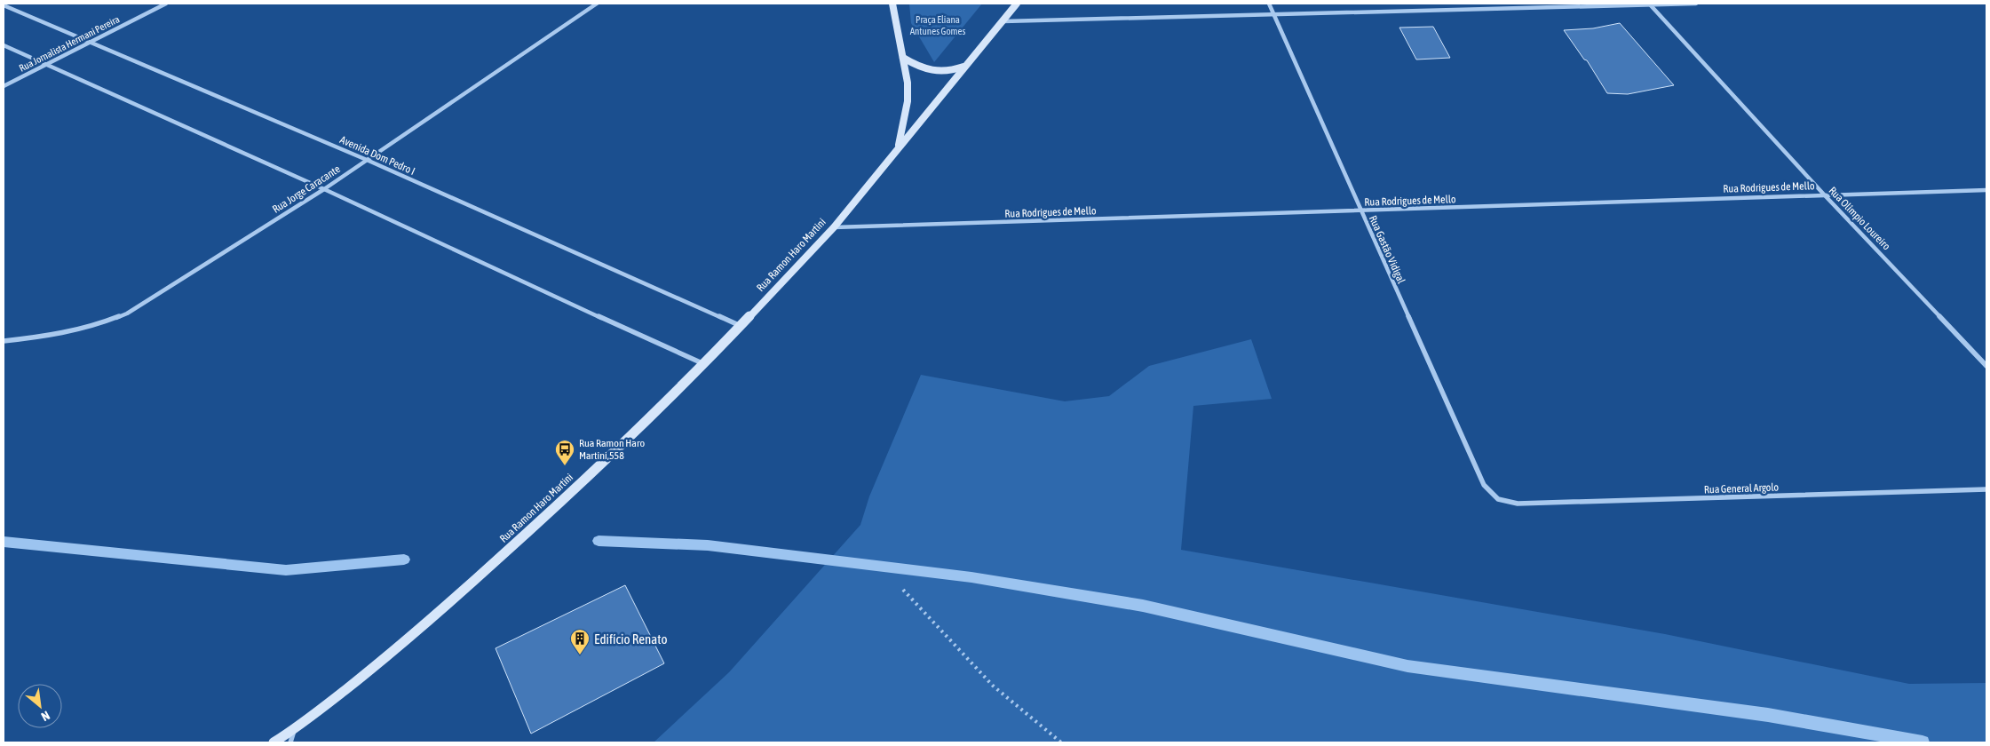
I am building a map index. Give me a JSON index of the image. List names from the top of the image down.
{
  "streets": {
    "main road": ["Rua Ramon Haro Martini"],
    "street": [
      "Rua Jornalista Hermani Pereira",
      "Avenida Dom Pedro I",
      "Rua Rodrigues de Mello",
      "Rua Jorge Caracante",
      "Rua Olímpio Loureiro",
      "Rua Gastão Vidigal",
      "Rua General Argolo"
    ]
  },
  "crossings": [
    ["Rua Jornalista Hermani Pereira", "Avenida Dom Pedro I"],
    ["Avenida Dom Pedro I", "Rua Jorge Caracante"],
    ["Avenida Dom Pedro I", "Rua Ramon Haro Martini"],
    ["Rua Rodrigues de Mello", "Rua Olímpio Loureiro"],
    ["Rua Rodrigues de Mello", "Rua Gastão Vidigal"],
    ["Rua Rodrigues de Mello", "Rua Ramon Haro Martini"],
    ["Rua Gastão Vidigal", "Rua General Argolo"]
  ],
  "parks": ["Praça Eliana Antunes Gomes"],
  "places": {
    "bus stop": ["Rua Ramon Haro Martini,558"],
    "building": ["Edifício Renato"]
  },
  "north": "bottom right"
}
